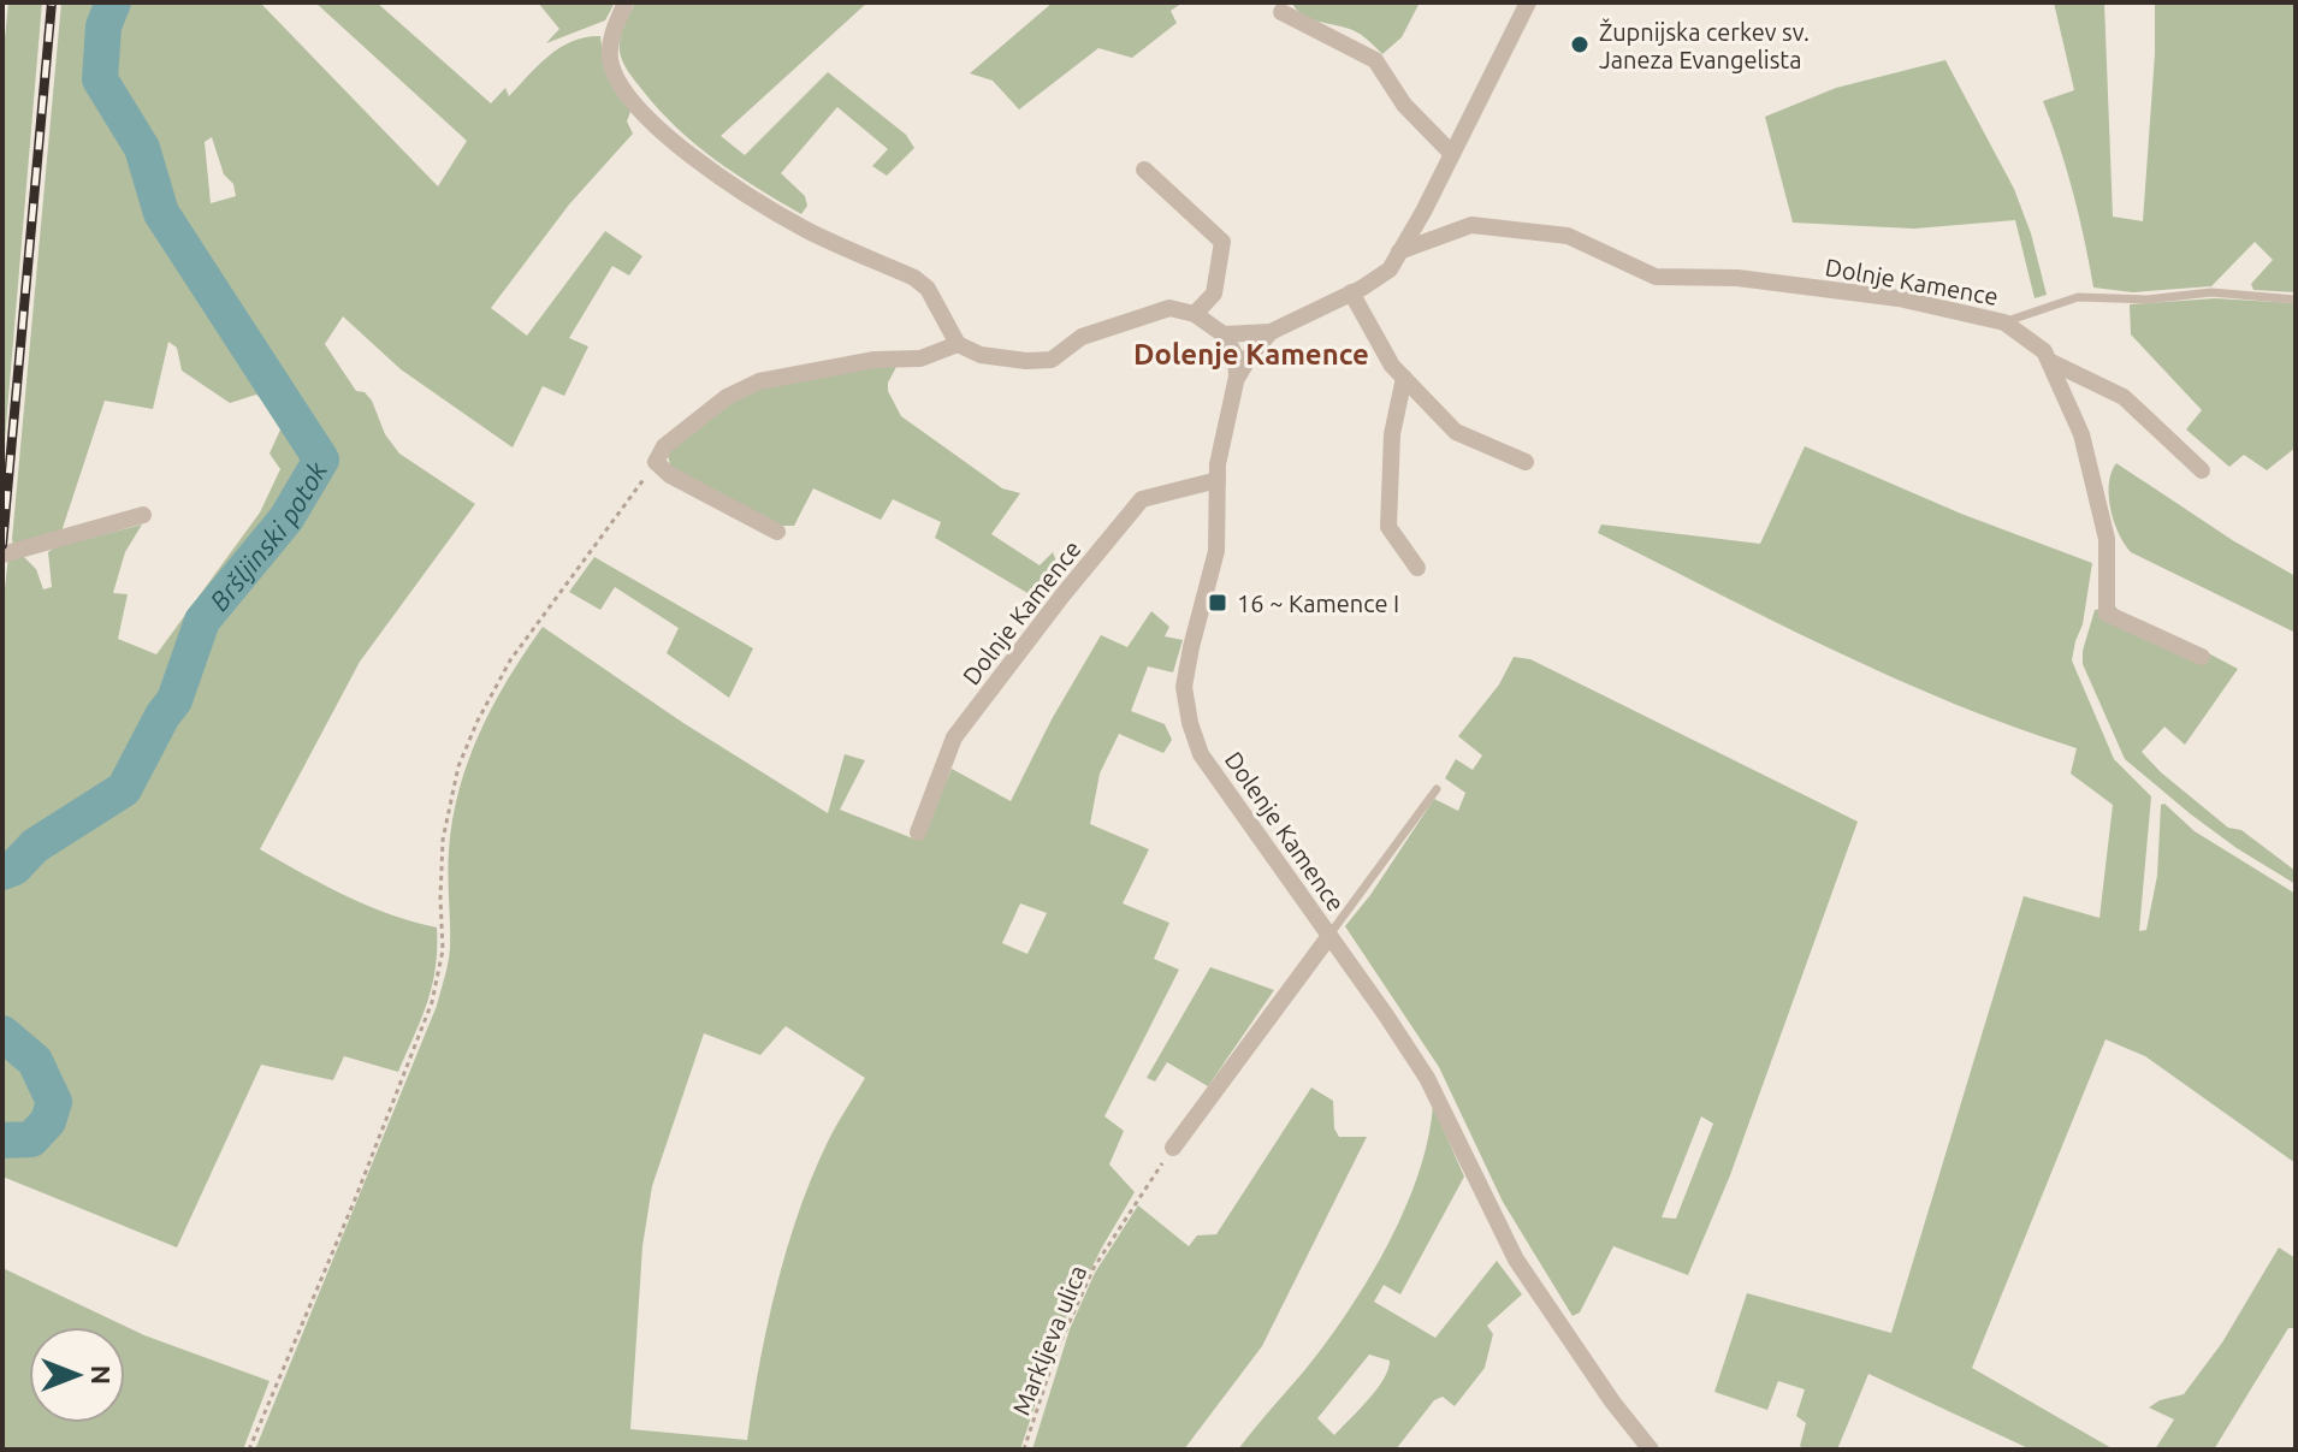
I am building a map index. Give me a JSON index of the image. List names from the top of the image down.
{
  "streets": {
    "street": ["Dolnje Kamence", "Dolenje Kamence"],
    "path": ["Markljeva ulica"]
  },
  "crossings": [
    ["Dolnje Kamence", "Dolenje Kamence"]
  ],
  "districts": ["Dolenje Kamence"],
  "water": ["Bršljinski potok"],
  "places": {
    "other": ["Župnijska cerkev sv. Janeza Evangelista"],
    "transit": ["16 ~ Kamence I"]
  },
  "north": "right"
}
